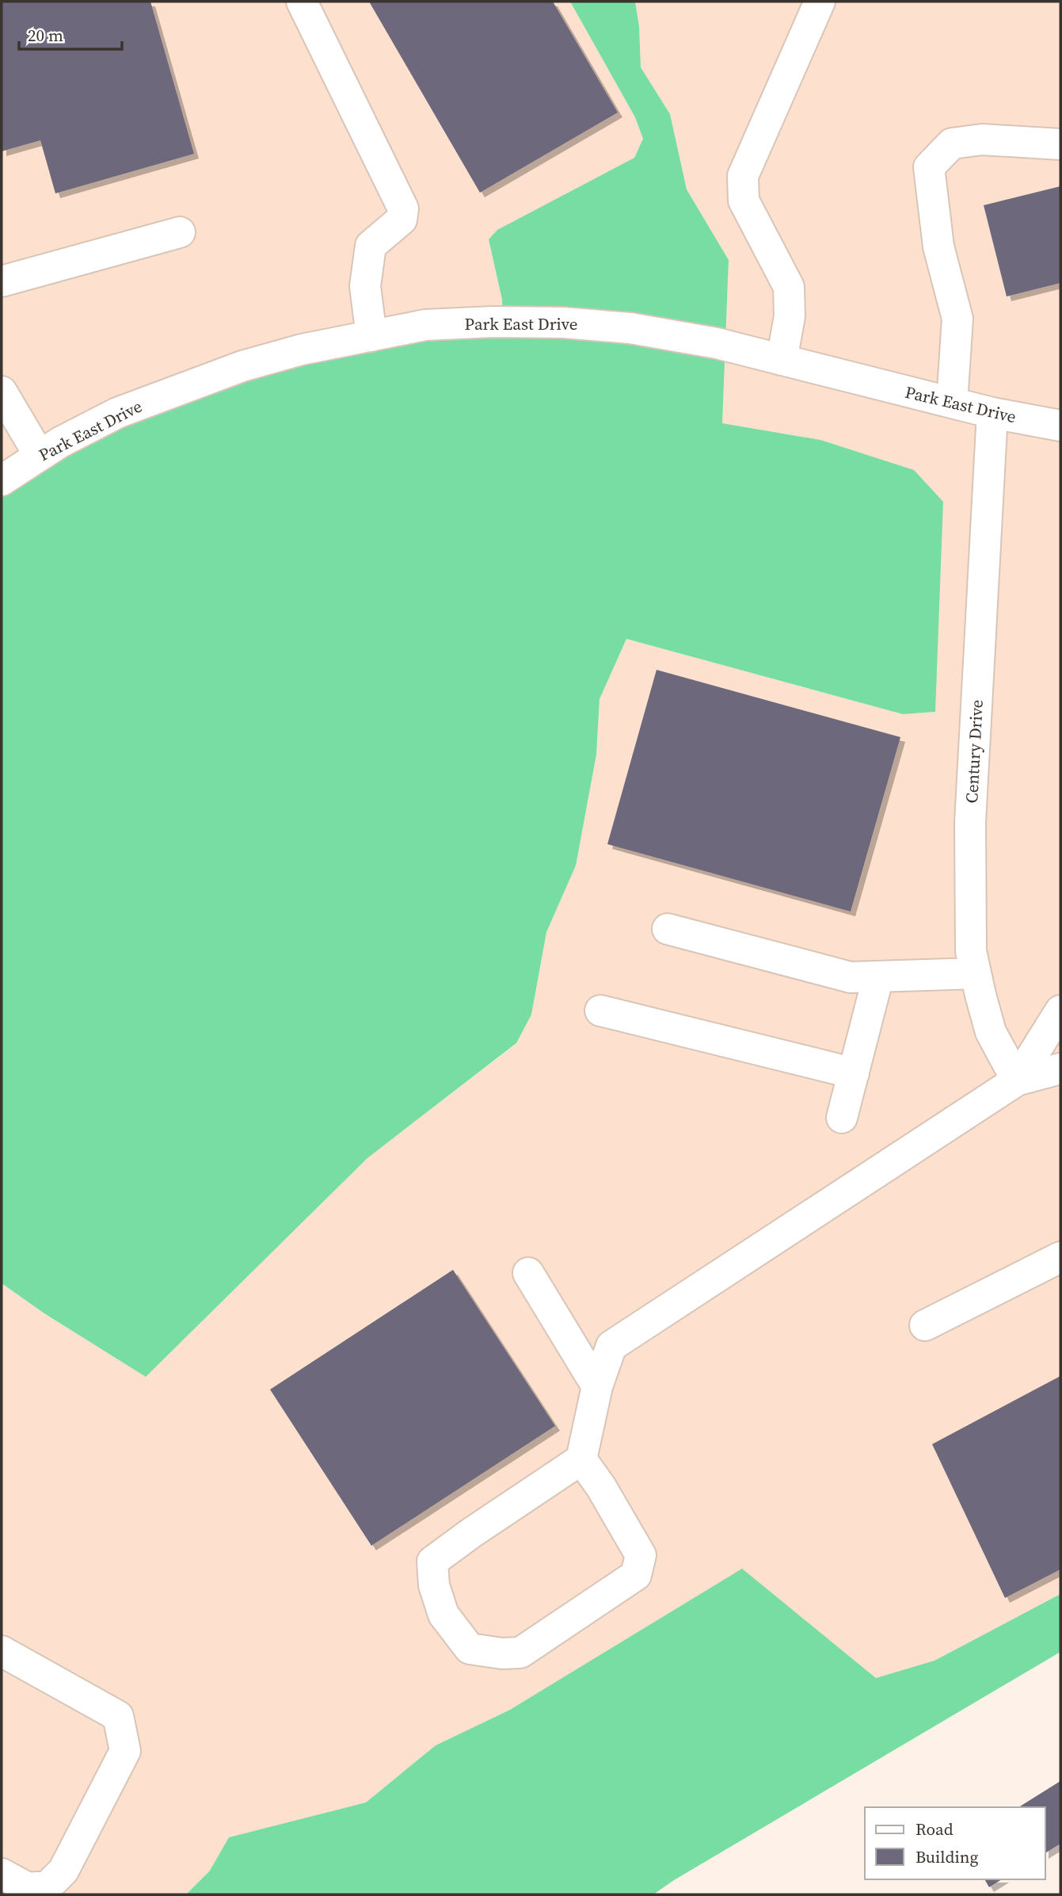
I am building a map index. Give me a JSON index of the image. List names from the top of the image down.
{
  "streets": {
    "street": ["Park East Drive", "Century Drive"]
  },
  "crossings": [
    ["Park East Drive", "Century Drive"]
  ],
  "legend": ["Road", "Building"],
  "scale_bar": "20 m"
}
